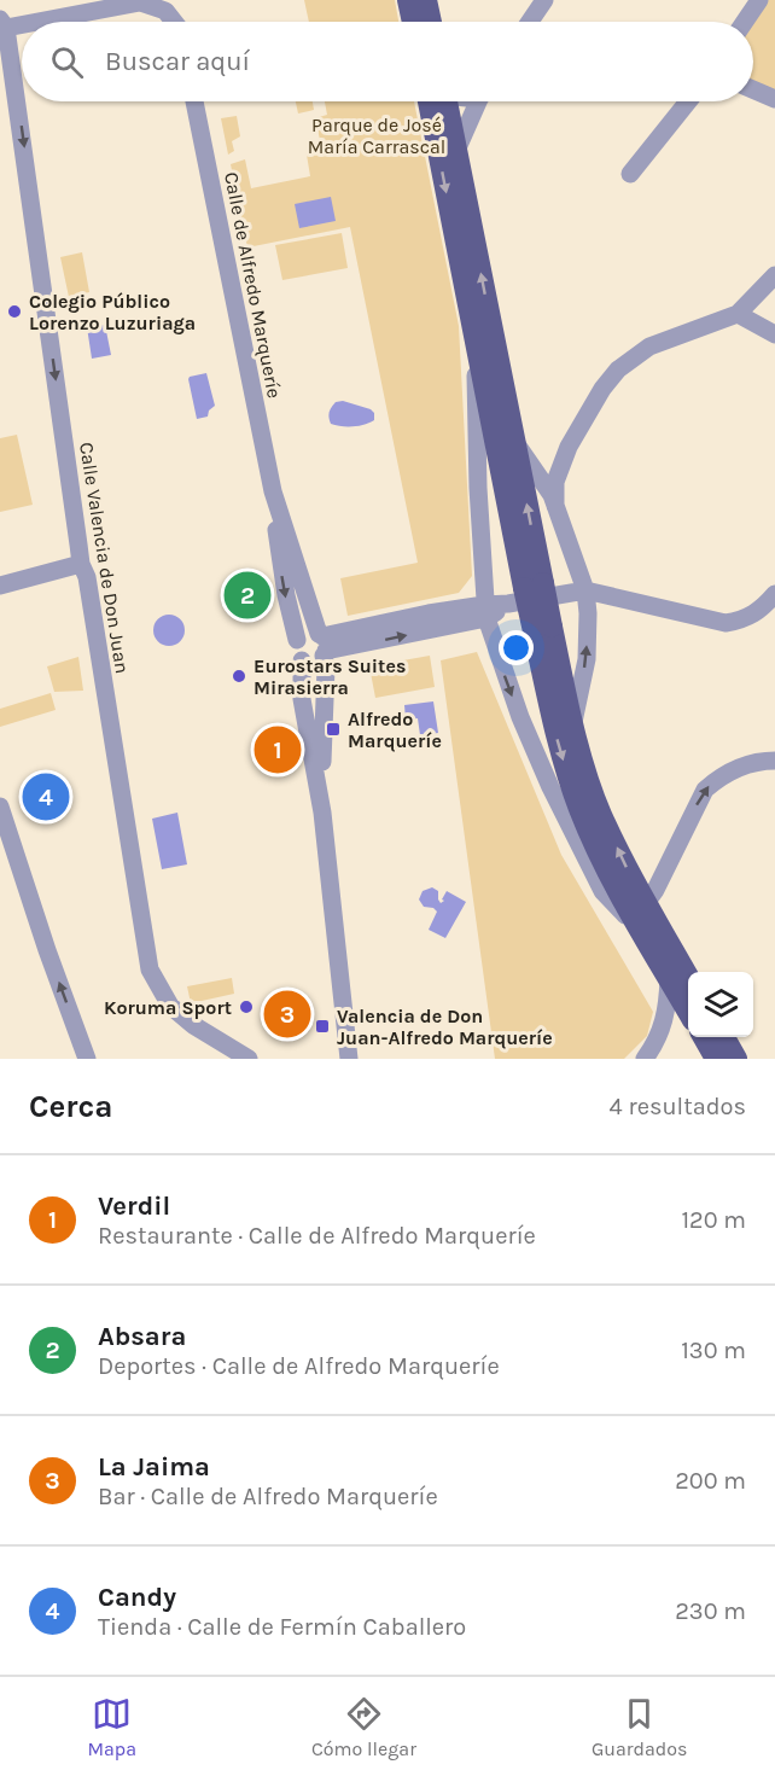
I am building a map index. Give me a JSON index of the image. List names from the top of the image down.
{
  "streets": {
    "street": ["Calle de Alfredo Marqueríe", "Calle Valencia de Don Juan"]
  },
  "one_way": ["Calle Valencia de Don Juan"],
  "parks": ["Parque de José María Carrascal"],
  "places": {
    "other": ["Colegio Público Lorenzo Luzuriaga", "Eurostars Suites Mirasierra", "Koruma Sport"],
    "transit": ["Alfredo Marqueríe", "Valencia de Don Juan-Alfredo Marqueríe"]
  },
  "page": {
    "search": "Buscar aquí",
    "pins": [
      "2",
      "1",
      "4",
      "3"
    ],
    "heading": ["Cerca", "4 resultados"],
    "list": [
      {
        "mark": "1",
        "name": "Verdil",
        "note": "Restaurante · Calle de Alfredo Marqueríe",
        "value": "120 m"
      },
      {
        "mark": "2",
        "name": "Absara",
        "note": "Deportes · Calle de Alfredo Marqueríe",
        "value": "130 m"
      },
      {
        "mark": "3",
        "name": "La Jaima",
        "note": "Bar · Calle de Alfredo Marqueríe",
        "value": "200 m"
      },
      {
        "mark": "4",
        "name": "Candy",
        "note": "Tienda · Calle de Fermín Caballero",
        "value": "230 m"
      }
    ],
    "nav": ["Mapa", "Cómo llegar", "Guardados"]
  }
}
